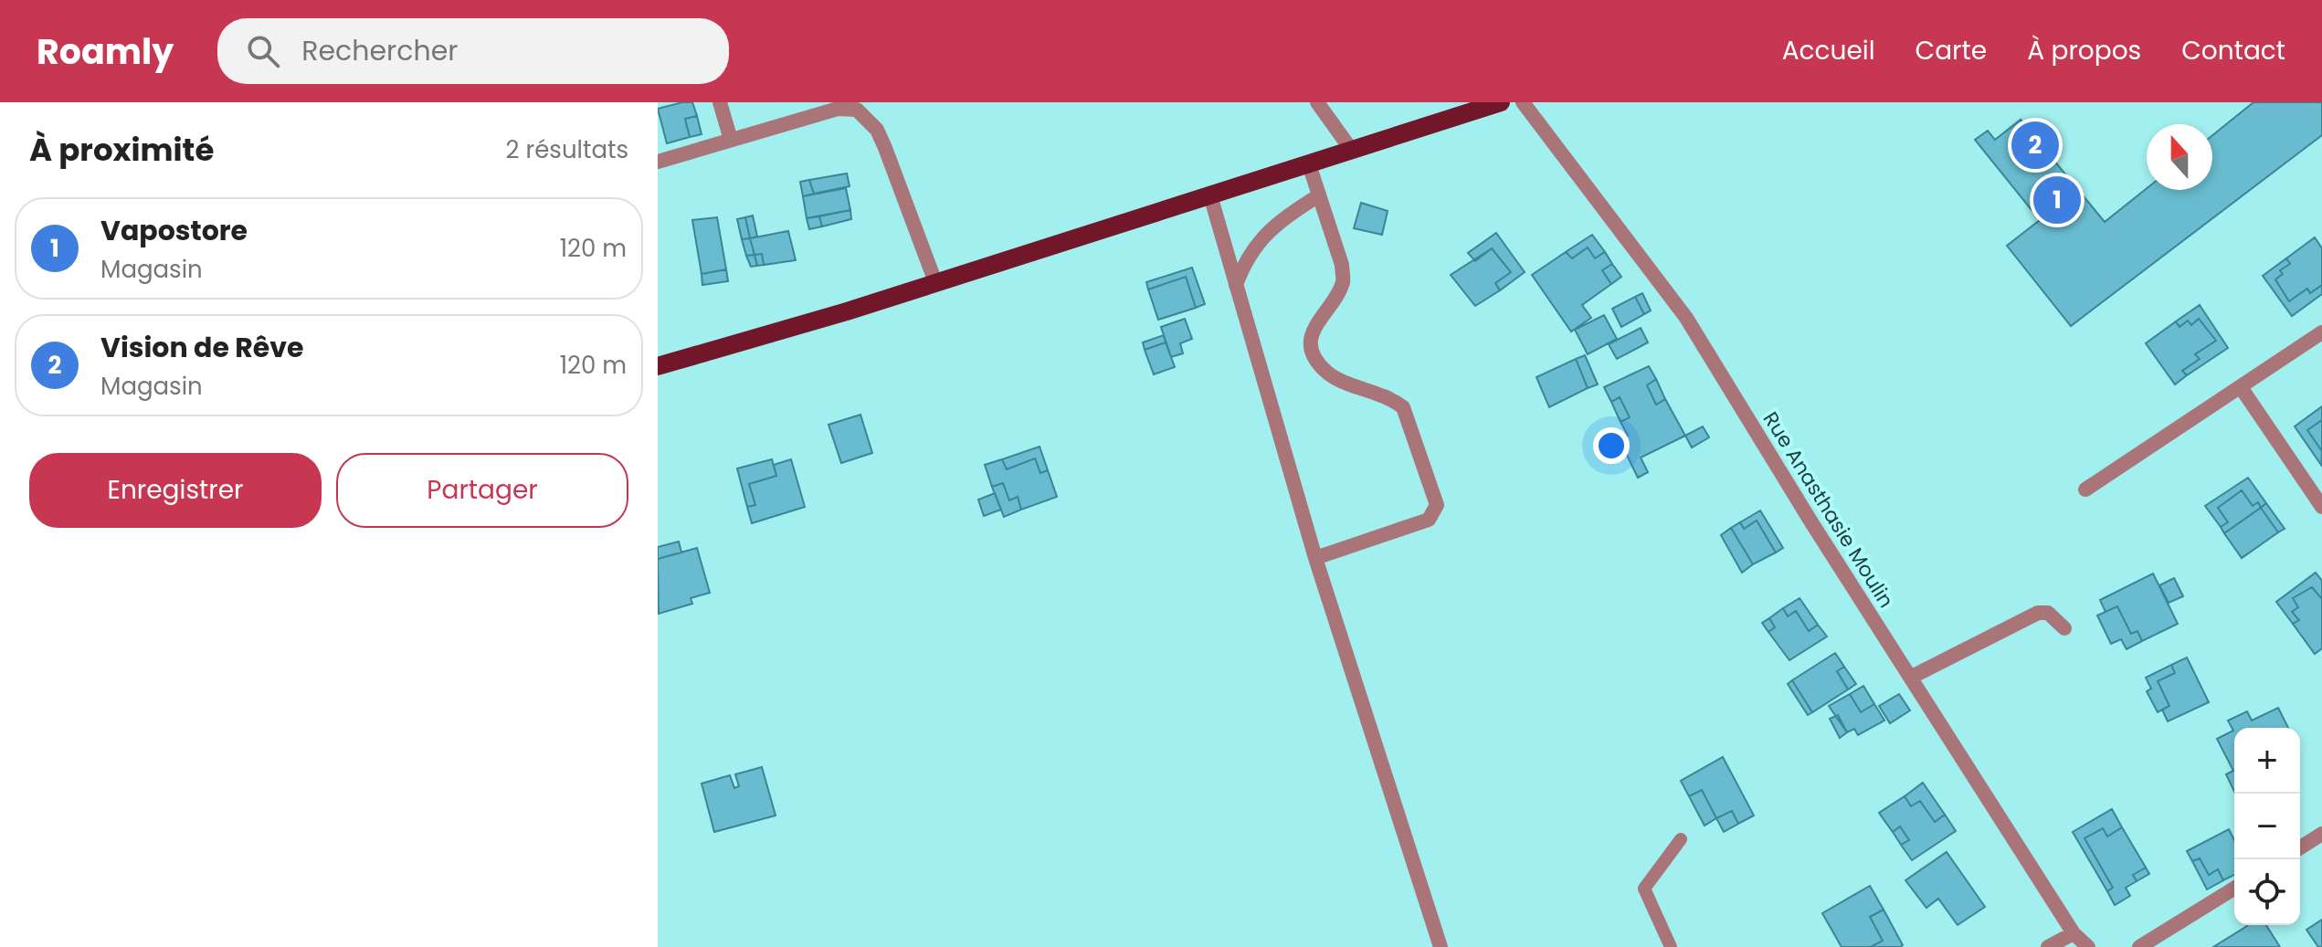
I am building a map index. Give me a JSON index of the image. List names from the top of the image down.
{
  "streets": {
    "street": ["Rue Anasthasie Moulin"]
  },
  "north": "top",
  "page": {
    "header": "Roamly",
    "search": "Rechercher",
    "nav": [
      "Accueil",
      "Carte",
      "À propos",
      "Contact"
    ],
    "heading": ["À proximité", "2 résultats"],
    "pins": ["2", "1"],
    "list": [
      {
        "mark": "1",
        "name": "Vapostore",
        "note": "Magasin",
        "value": "120 m"
      },
      {
        "mark": "2",
        "name": "Vision de Rêve",
        "note": "Magasin",
        "value": "120 m"
      }
    ],
    "buttons": ["Enregistrer", "Partager"],
    "map_buttons": ["+", "−"]
  }
}
